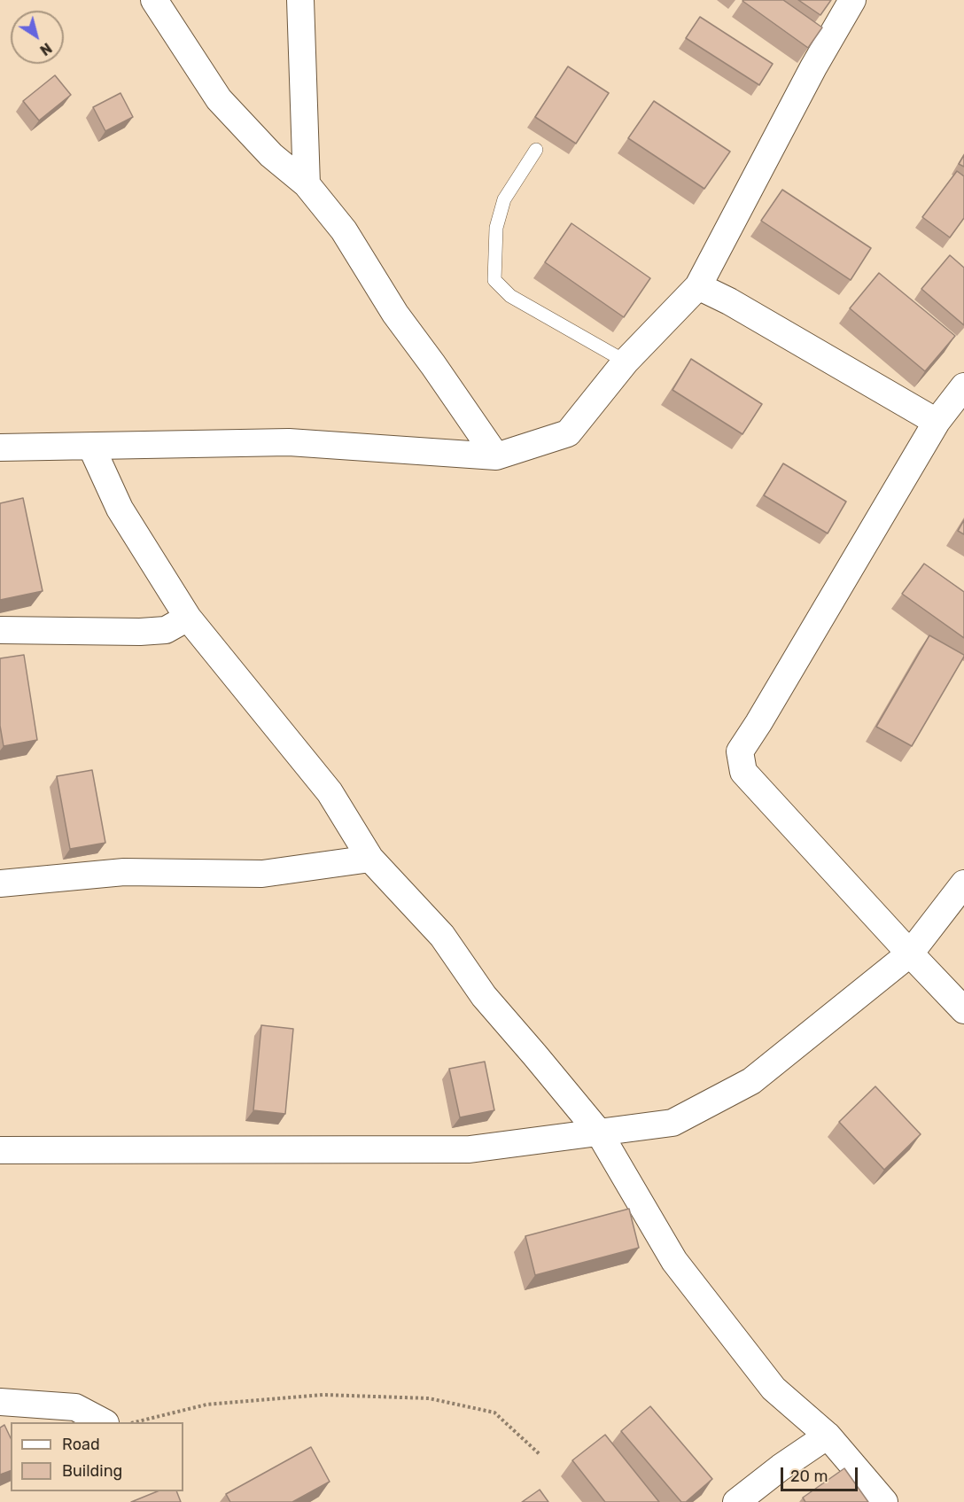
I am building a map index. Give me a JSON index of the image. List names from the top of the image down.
{
  "legend": ["Road", "Building"],
  "scale_bar": "20 m",
  "north": "bottom right"
}
